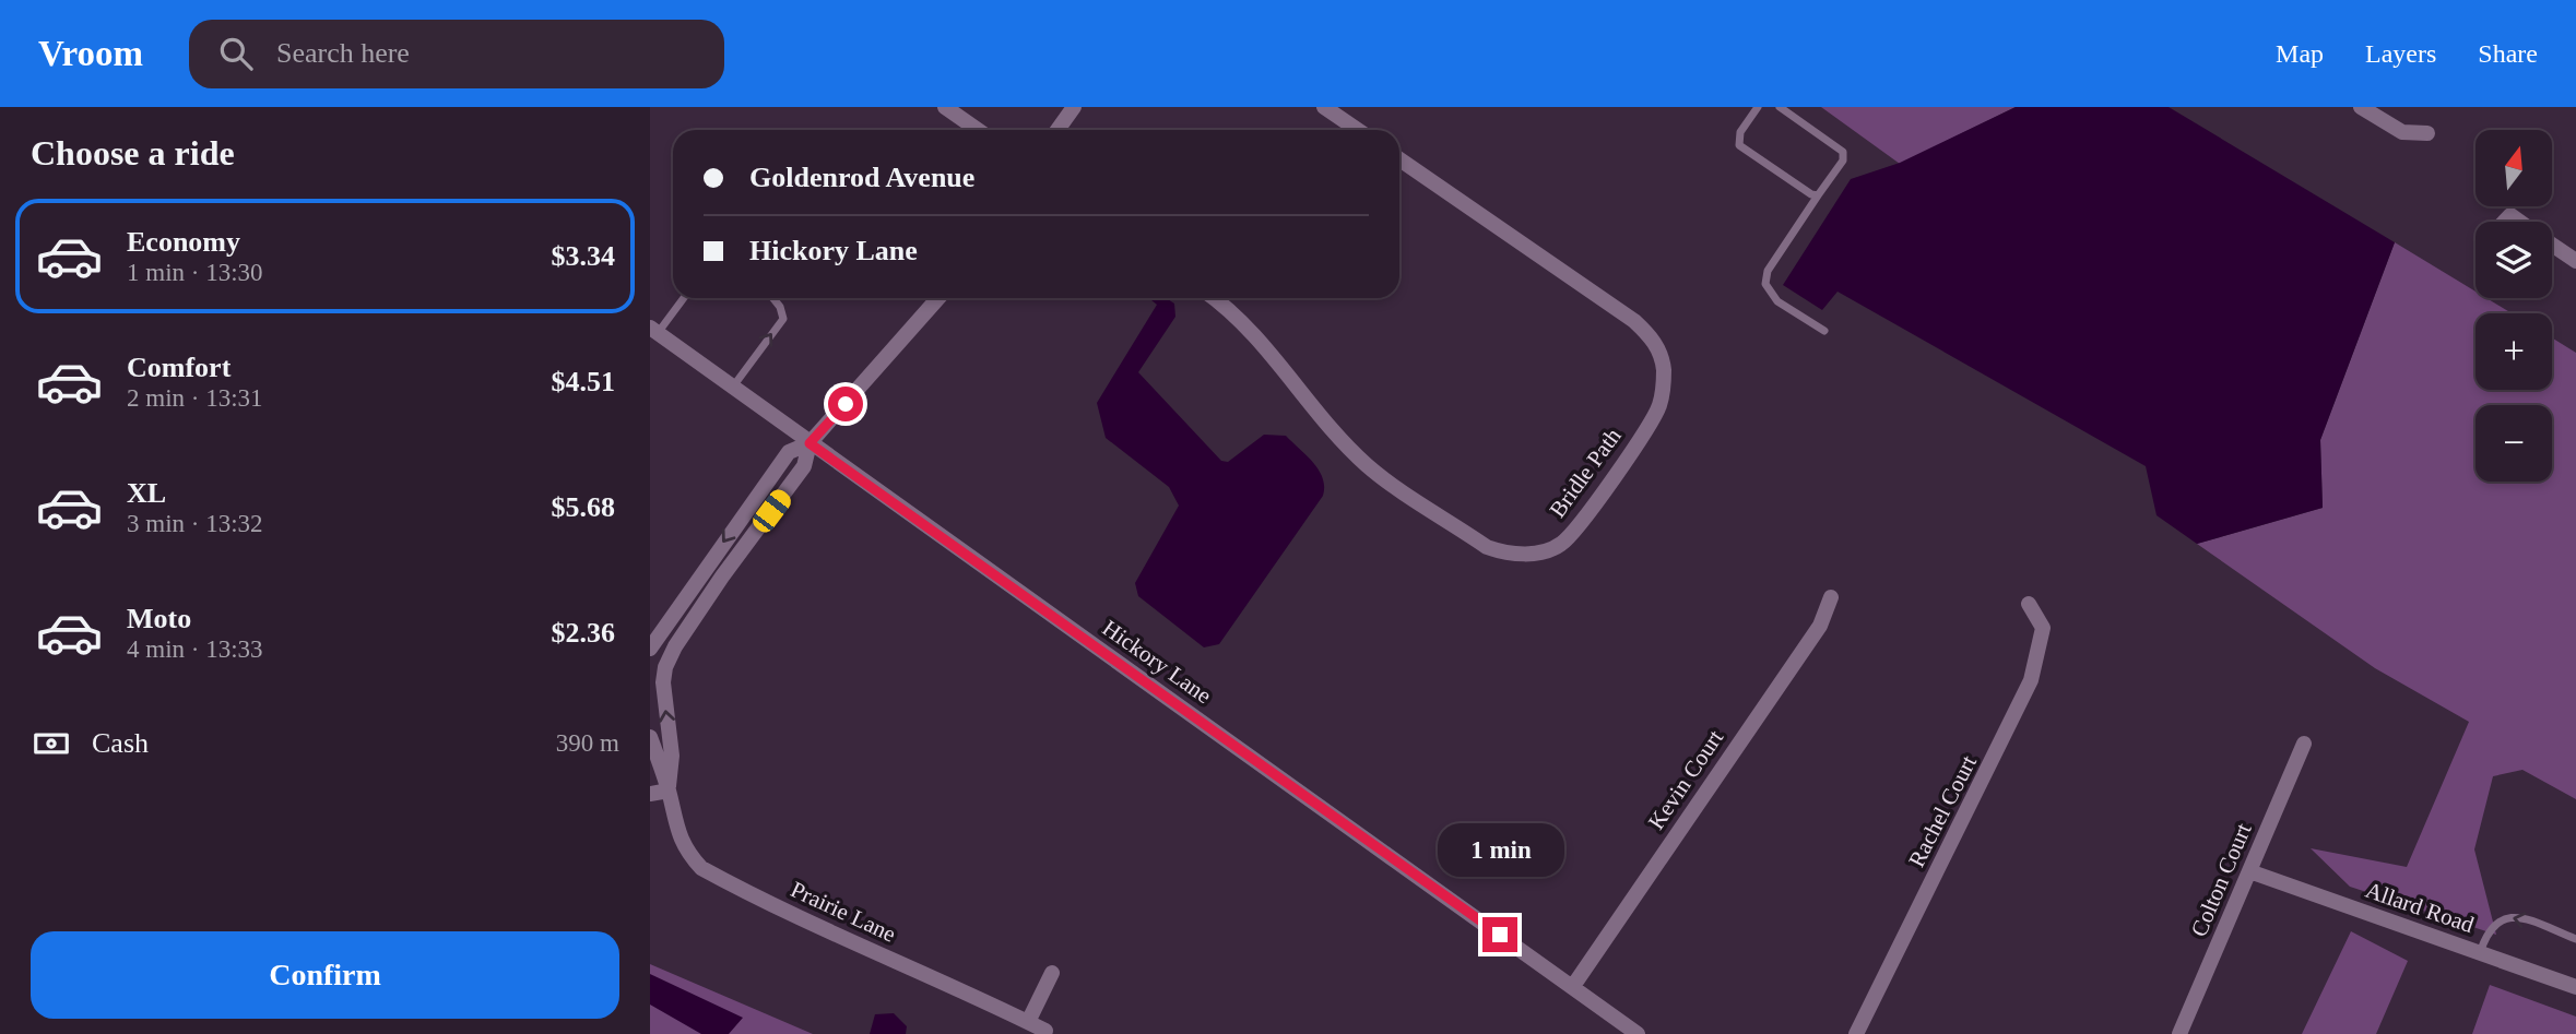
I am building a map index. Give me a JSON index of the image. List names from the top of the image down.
{
  "streets": {
    "street": [
      "Bridle Path",
      "Hickory Lane",
      "Kevin Court",
      "Rachel Court",
      "Colton Court",
      "Allard Road",
      "Prairie Lane"
    ]
  },
  "crossings": [
    ["Hickory Lane", "Kevin Court"],
    ["Hickory Lane", "Prairie Lane"],
    ["Colton Court", "Allard Road"]
  ],
  "north": "top",
  "page": {
    "header": "Vroom",
    "search": "Search here",
    "nav": ["Map", "Layers", "Share"],
    "heading": "Choose a ride",
    "map_buttons": ["+", "−"],
    "banner": ["Goldenrod Avenue", "Hickory Lane"],
    "list": [
      {
        "name": "Economy",
        "note": "1 min · 13:30",
        "value": "$3.34"
      },
      {
        "name": "Comfort",
        "note": "2 min · 13:31",
        "value": "$4.51"
      },
      {
        "name": "XL",
        "note": "3 min · 13:32",
        "value": "$5.68"
      },
      {
        "name": "Moto",
        "note": "4 min · 13:33",
        "value": "$2.36"
      }
    ],
    "pay": ["Cash", "390 m"],
    "bubble": "1 min",
    "buttons": "Confirm"
  }
}
